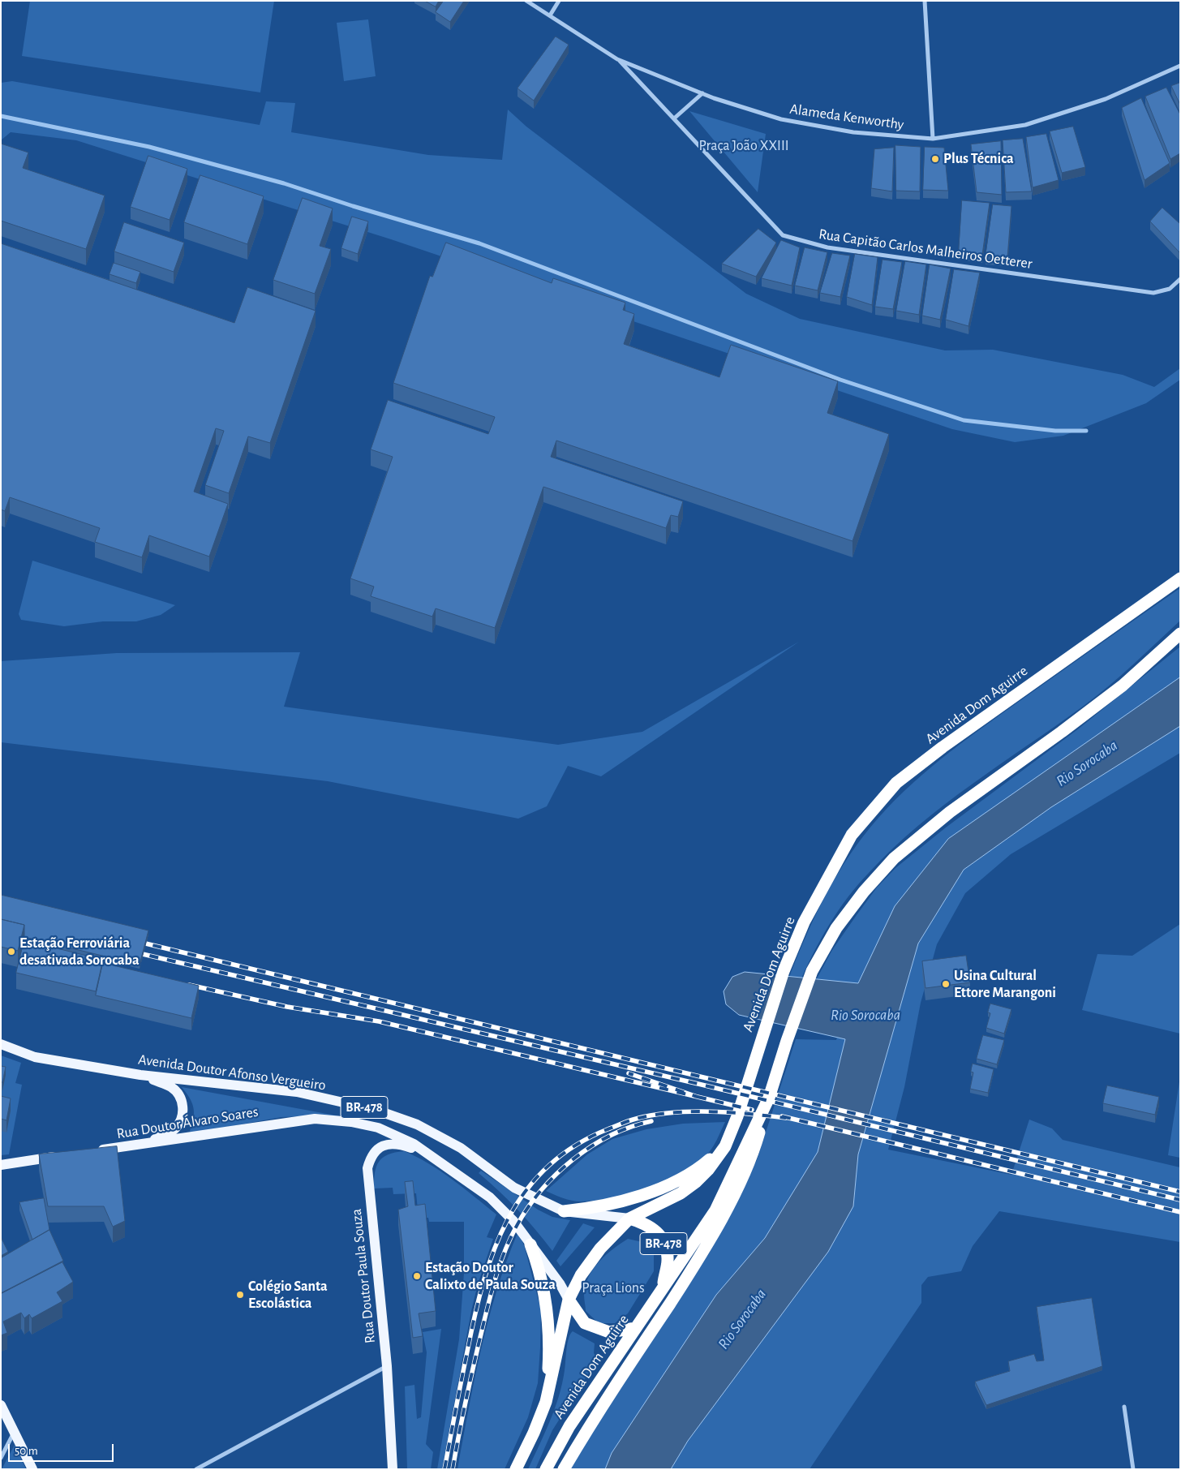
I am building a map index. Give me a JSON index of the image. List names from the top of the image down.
{
  "streets": {
    "highway": ["Avenida Dom Aguirre", "BR-478"],
    "main road": ["Avenida Doutor Afonso Vergueiro", "Rua Doutor Álvaro Soares", "Rua Doutor Paula Souza"],
    "street": ["Alameda Kenworthy", "Rua Capitão Carlos Malheiros Oetterer"]
  },
  "crossings": [
    ["Alameda Kenworthy", "Rua Capitão Carlos Malheiros Oetterer"],
    ["Avenida Dom Aguirre", "Avenida Doutor Afonso Vergueiro"],
    ["Avenida Dom Aguirre", "BR-478"],
    ["Avenida Doutor Afonso Vergueiro", "BR-478"],
    ["BR-478", "Rua Doutor Álvaro Soares"],
    ["BR-478", "Rua Doutor Paula Souza"],
    ["Rua Doutor Álvaro Soares", "Rua Doutor Paula Souza"]
  ],
  "water": ["Rio Sorocaba"],
  "parks": ["Praça João XXIII", "Praça Lions"],
  "places": [
    "Plus Técnica",
    "Estação Ferroviária desativada Sorocaba",
    "Usina Cultural Ettore Marangoni",
    "Estação Doutor Calixto de Paula Souza",
    "Colégio Santa Escolástica"
  ],
  "scale_bar": "50 m"
}
